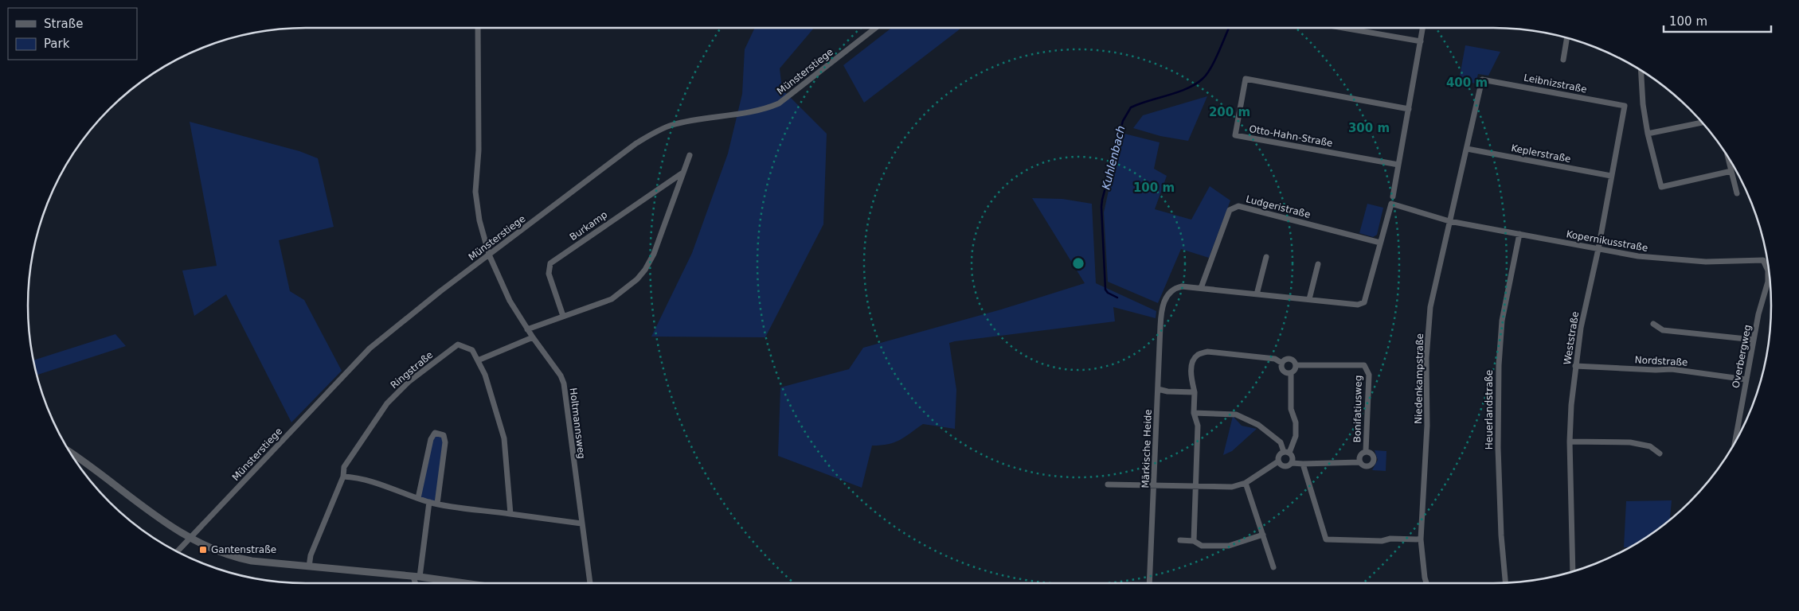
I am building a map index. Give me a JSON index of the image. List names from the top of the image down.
{
  "streets": {
    "street": [
      "Münsterstiege",
      "Leibnizstraße",
      "Otto-Hahn-Straße",
      "Keplerstraße",
      "Ludgeristraße",
      "Burkamp",
      "Kopernikusstraße",
      "Weststraße",
      "Overbergweg",
      "Nordstraße",
      "Ringstraße",
      "Niedenkampstraße",
      "Bonifatiusweg",
      "Heuerlandstraße",
      "Holtmannsweg",
      "Märkische Heide"
    ]
  },
  "crossings": [
    ["Münsterstiege", "Holtmannsweg"],
    ["Leibnizstraße", "Weststraße"],
    ["Leibnizstraße", "Niedenkampstraße"],
    ["Keplerstraße", "Weststraße"],
    ["Keplerstraße", "Niedenkampstraße"],
    ["Ludgeristraße", "Märkische Heide"],
    ["Kopernikusstraße", "Weststraße"],
    ["Kopernikusstraße", "Overbergweg"],
    ["Kopernikusstraße", "Niedenkampstraße"],
    ["Kopernikusstraße", "Heuerlandstraße"],
    ["Weststraße", "Nordstraße"],
    ["Overbergweg", "Nordstraße"]
  ],
  "water": ["Kuhlenbach"],
  "places": {
    "transit": ["Gantenstraße"]
  },
  "legend": ["Straße", "Park"],
  "scale_bar": "100 m",
  "rings": [
    "400 m",
    "200 m",
    "300 m",
    "100 m"
  ]
}
